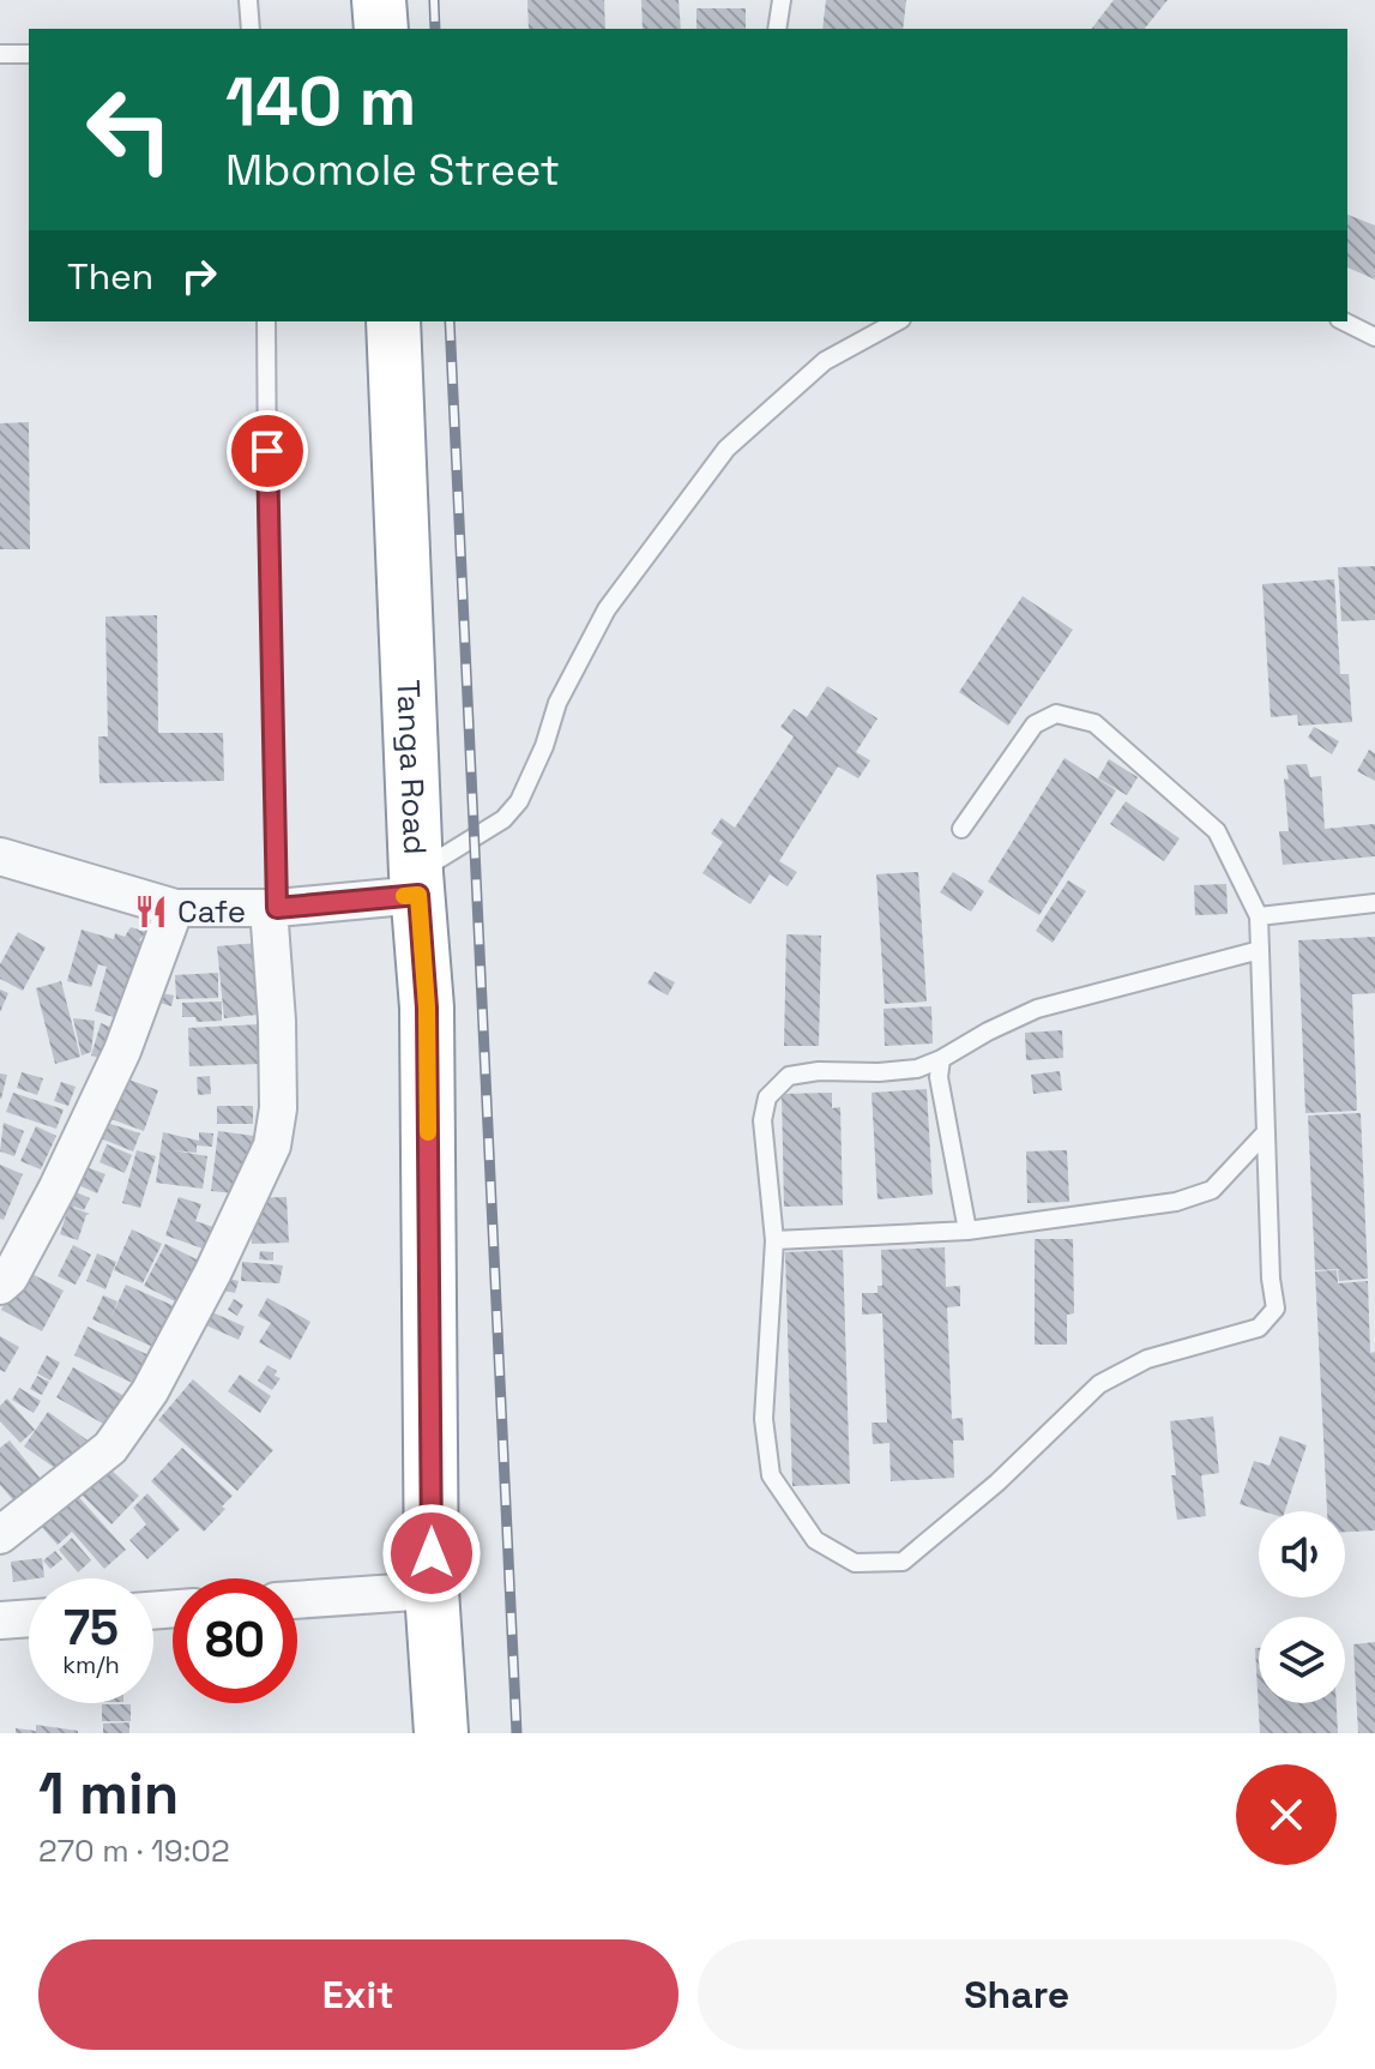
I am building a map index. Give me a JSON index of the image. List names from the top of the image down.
{
  "streets": {
    "highway": ["Tanga Road"]
  },
  "places": {
    "restaurant": ["Cafe"]
  },
  "page": {
    "turn": ["140 m", "Mbomole Street"],
    "then": "Then",
    "speed": "75 km/h",
    "limit": "80",
    "heading": ["1 min", "270 m · 19:02"],
    "buttons": ["Exit", "Share"]
  }
}
